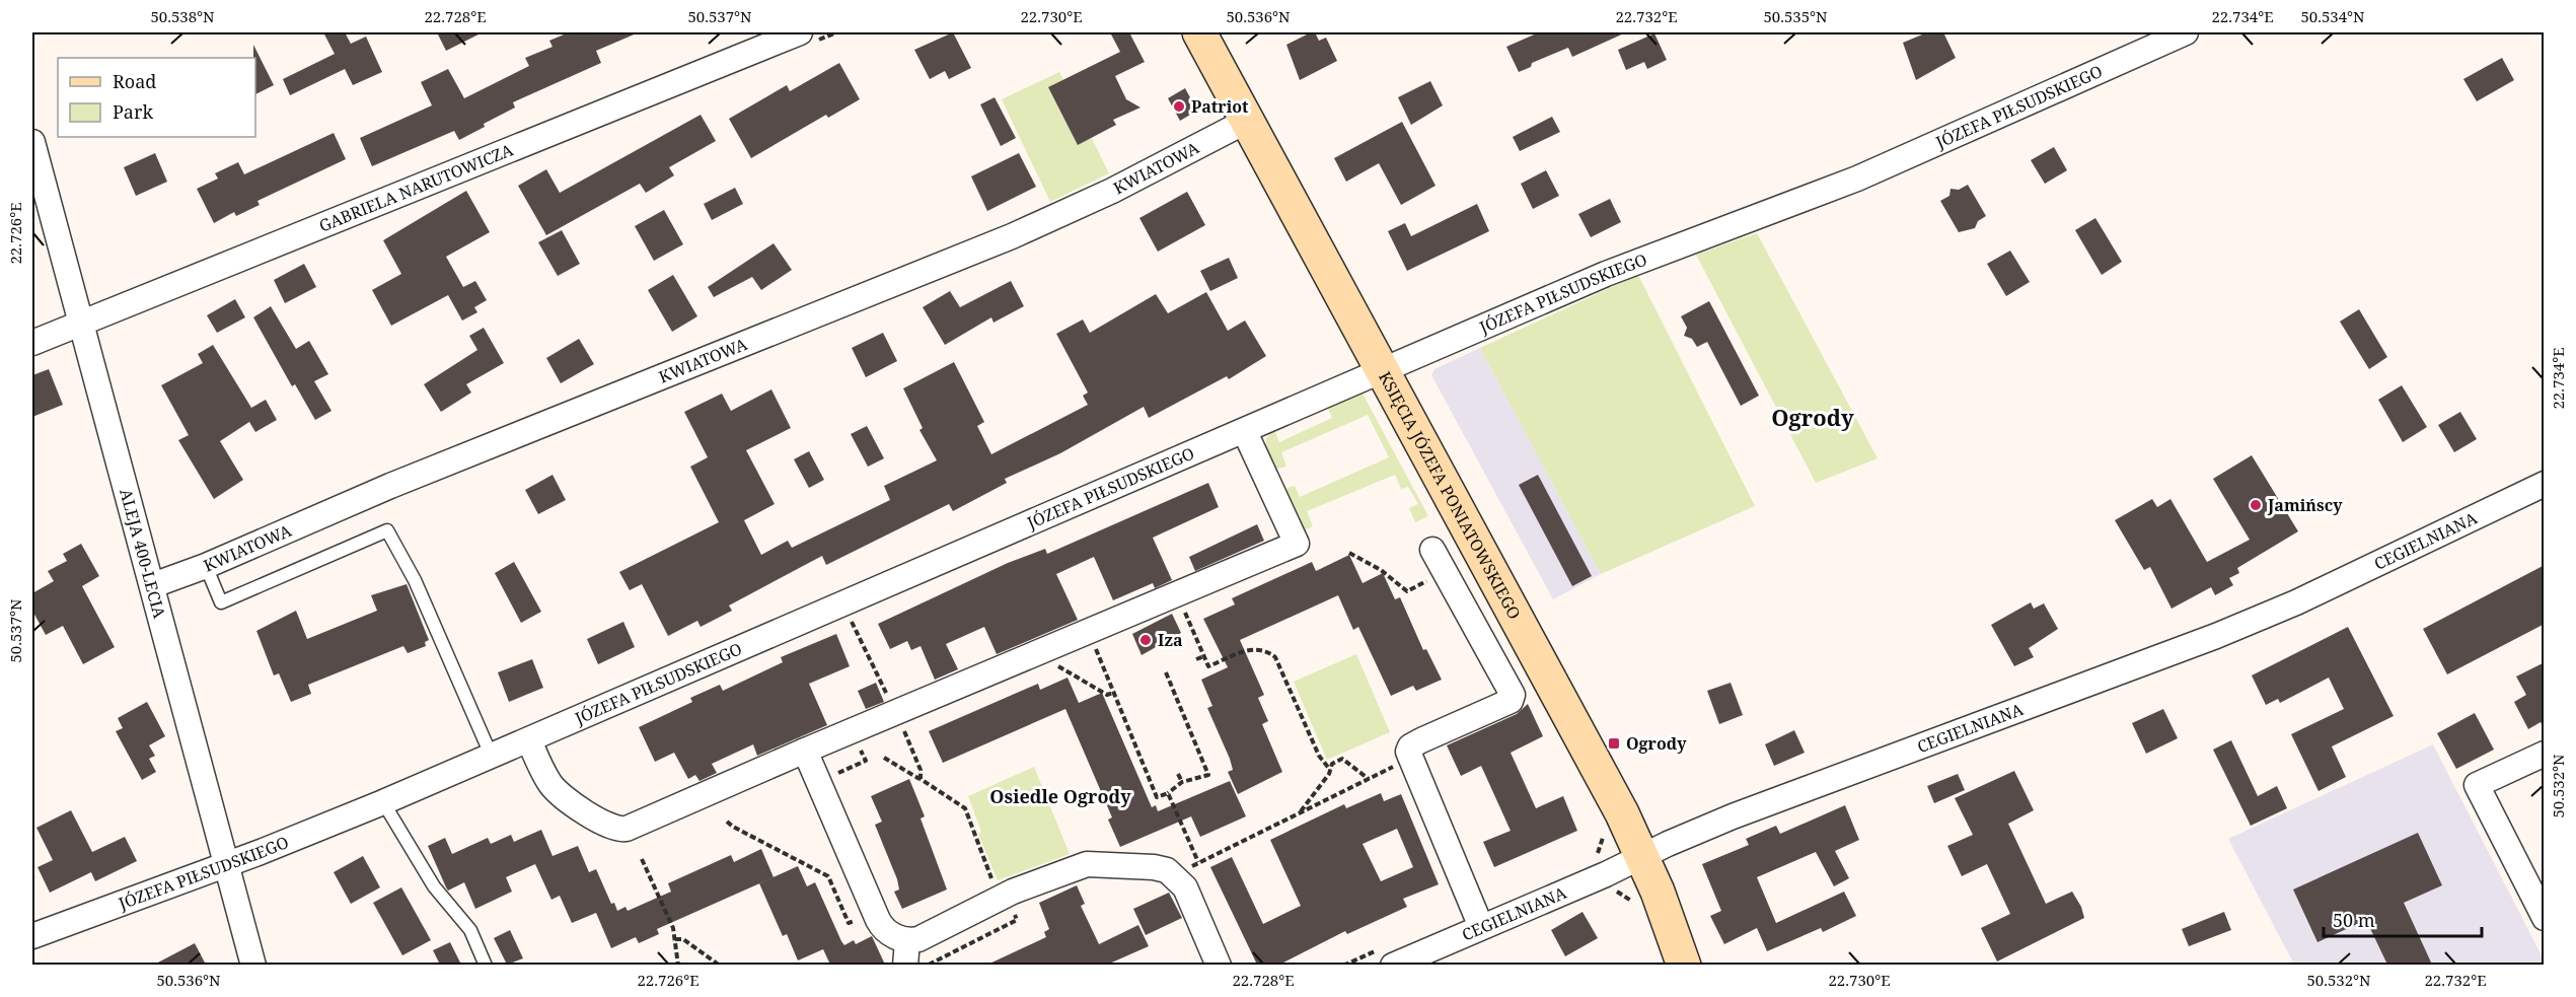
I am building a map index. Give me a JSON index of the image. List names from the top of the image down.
{
  "streets": {
    "street": [
      "JÓZEFA PIŁSUDSKIEGO",
      "KWIATOWA",
      "GABRIELA NARUTOWICZA",
      "KSIĘCIA JÓZEFA PONIATOWSKIEGO",
      "CEGIELNIANA",
      "ALEJA 400-LECIA"
    ]
  },
  "crossings": [
    ["JÓZEFA PIŁSUDSKIEGO", "KSIĘCIA JÓZEFA PONIATOWSKIEGO"],
    ["JÓZEFA PIŁSUDSKIEGO", "ALEJA 400-LECIA"],
    ["KWIATOWA", "KSIĘCIA JÓZEFA PONIATOWSKIEGO"],
    ["KWIATOWA", "ALEJA 400-LECIA"],
    ["GABRIELA NARUTOWICZA", "ALEJA 400-LECIA"],
    ["KSIĘCIA JÓZEFA PONIATOWSKIEGO", "CEGIELNIANA"]
  ],
  "districts": ["Ogrody", "Osiedle Ogrody"],
  "places": {
    "other": ["Patriot", "Jamińscy", "Iza"],
    "transit": ["Ogrody"]
  },
  "legend": ["Road", "Park"],
  "scale_bar": "50 m",
  "coordinates": [
    "50.538°N",
    "22.728°E",
    "50.537°N",
    "22.730°E",
    "50.536°N",
    "22.732°E",
    "50.535°N",
    "22.734°E",
    "50.534°N",
    "22.726°E",
    "50.532°N"
  ]
}
